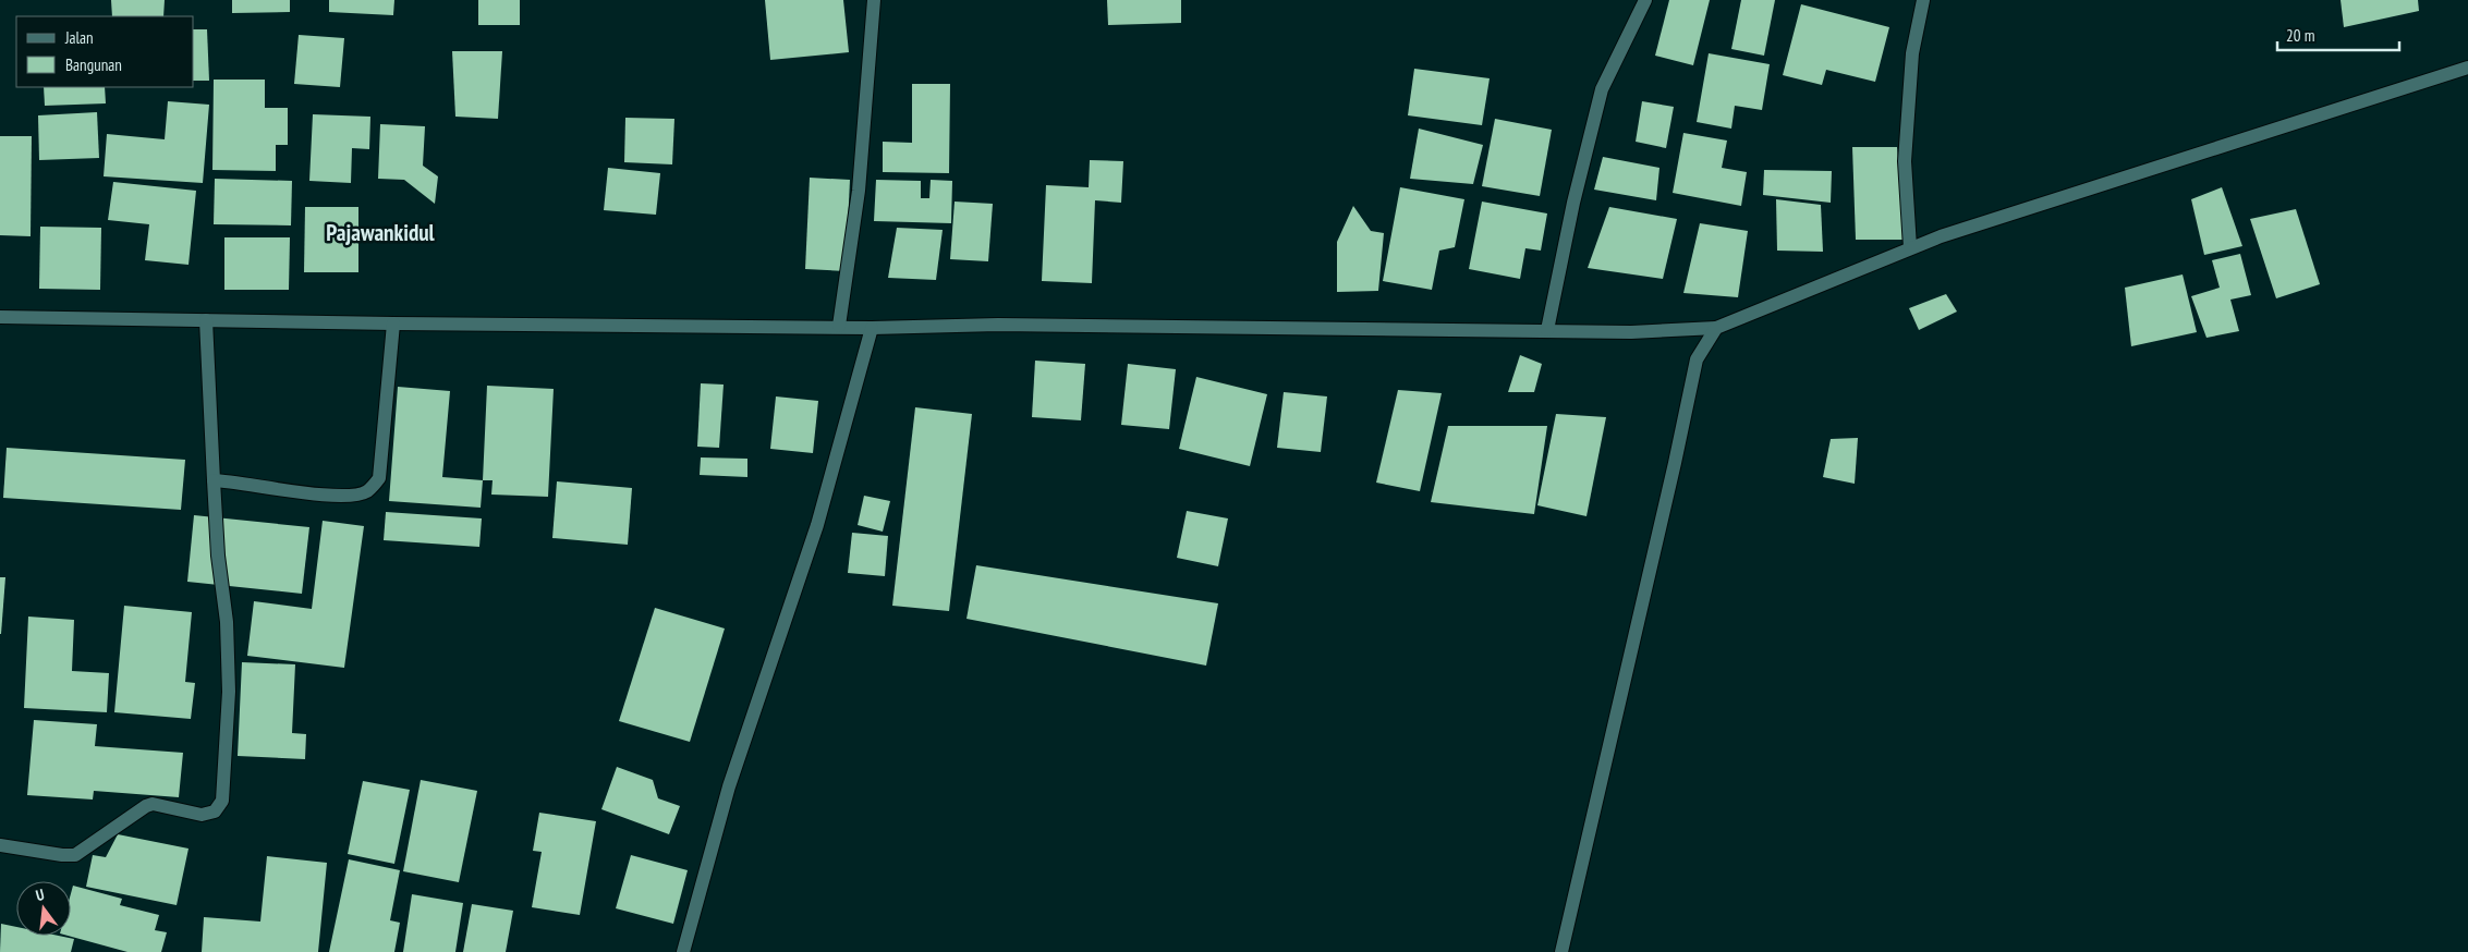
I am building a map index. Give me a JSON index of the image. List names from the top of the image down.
{
  "districts": ["Pajawankidul"],
  "legend": ["Jalan", "Bangunan"],
  "scale_bar": "20 m",
  "north": "top"
}
